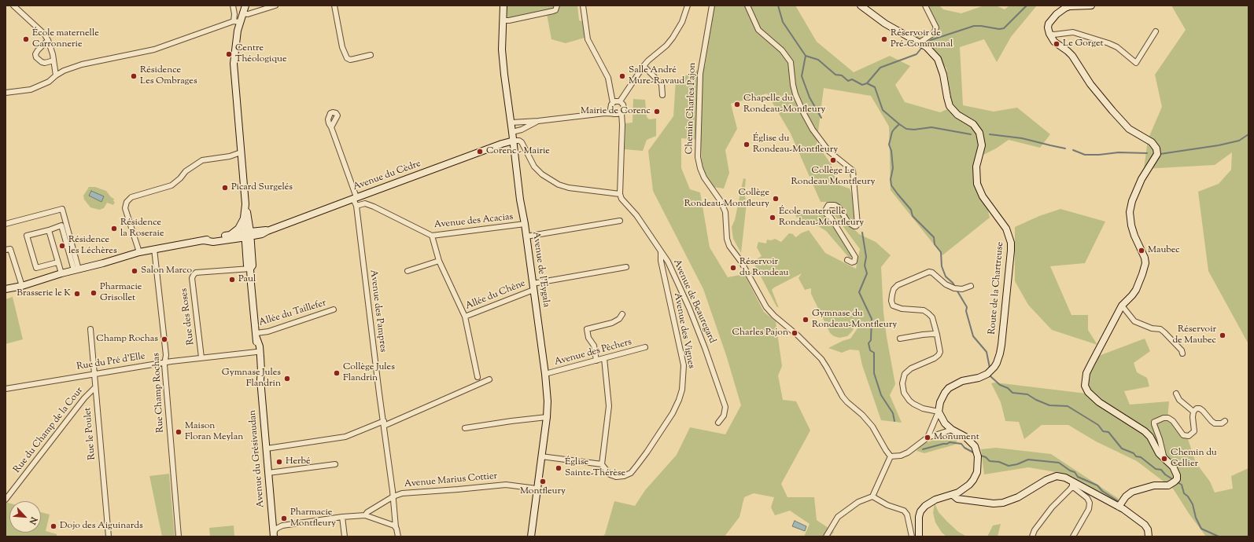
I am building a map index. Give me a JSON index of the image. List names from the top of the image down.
{
  "streets": {
    "street": [
      "Chemin Charles Pajon",
      "Avenue du Cèdre",
      "Avenue des Acacias",
      "Avenue de l'Eygala",
      "Route de la Chartreuse",
      "Allée du Chêne",
      "Avenue de Beauregard",
      "Avenue des Pampres",
      "Allée du Taillefer",
      "Rue des Roses",
      "Avenue des Vignes",
      "Avenue des Pêchers",
      "Rue du Pré d'Elle",
      "Rue Champ Rochas",
      "Rue du Champ de la Cour",
      "Rue le Poulet",
      "Avenue du Grésivaudan",
      "Avenue Marius Cottier"
    ]
  },
  "crossings": [
    ["Avenue du Cèdre", "Avenue de l'Eygala"],
    ["Avenue du Cèdre", "Avenue des Pampres"],
    ["Avenue du Cèdre", "Avenue du Grésivaudan"],
    ["Avenue des Acacias", "Avenue de l'Eygala"],
    ["Avenue des Acacias", "Avenue des Pampres"],
    ["Avenue de l'Eygala", "Allée du Chêne"],
    ["Avenue de l'Eygala", "Avenue des Pêchers"],
    ["Avenue de l'Eygala", "Avenue Marius Cottier"],
    ["Avenue de Beauregard", "Avenue des Vignes"],
    ["Avenue des Pampres", "Avenue Marius Cottier"],
    ["Allée du Taillefer", "Avenue du Grésivaudan"],
    ["Rue des Roses", "Rue du Pré d'Elle"],
    ["Rue des Roses", "Avenue du Grésivaudan"],
    ["Rue du Pré d'Elle", "Rue Champ Rochas"],
    ["Rue du Pré d'Elle", "Rue le Poulet"],
    ["Rue du Pré d'Elle", "Avenue du Grésivaudan"],
    ["Rue du Champ de la Cour", "Rue le Poulet"]
  ],
  "places": [
    "École maternelle Carronnerie",
    "Réservoir de Pré-Communal",
    "Le Gorget",
    "Centre Théologique",
    "Résidence Les Ombrages",
    "Salle André Mure-Ravaud",
    "Chapelle du Rondeau-Monfleury",
    "Mairie de Corenc",
    "Église du Rondeau-Montfleury",
    "Corenc - Mairie",
    "Collège Le Rondeau Montfleury",
    "Picard Surgelés",
    "Collège Rondeau-Montfleury",
    "École maternelle Rondeau-Montfleury",
    "Résidence la Roseraie",
    "Résidence les Léchères",
    "Maubec",
    "Réservoir du Rondeau",
    "Salon Marco",
    "Paul",
    "Pharmacie Grisollet",
    "Brasserie le K",
    "Gymnase du Rondeau-Montfleury",
    "Charles Pajon",
    "Réservoir de Maubec",
    "Champ Rochas",
    "Collège Jules Flandrin",
    "Gymnase Jules Flandrin",
    "Maison Floran Meylan",
    "Monument",
    "Chemin du Cellier",
    "Herbé",
    "Église Sainte-Thérèse",
    "Montfleury",
    "Pharmacie Montfleury",
    "Dojo des Aiguinards"
  ],
  "north": "bottom right"
}
